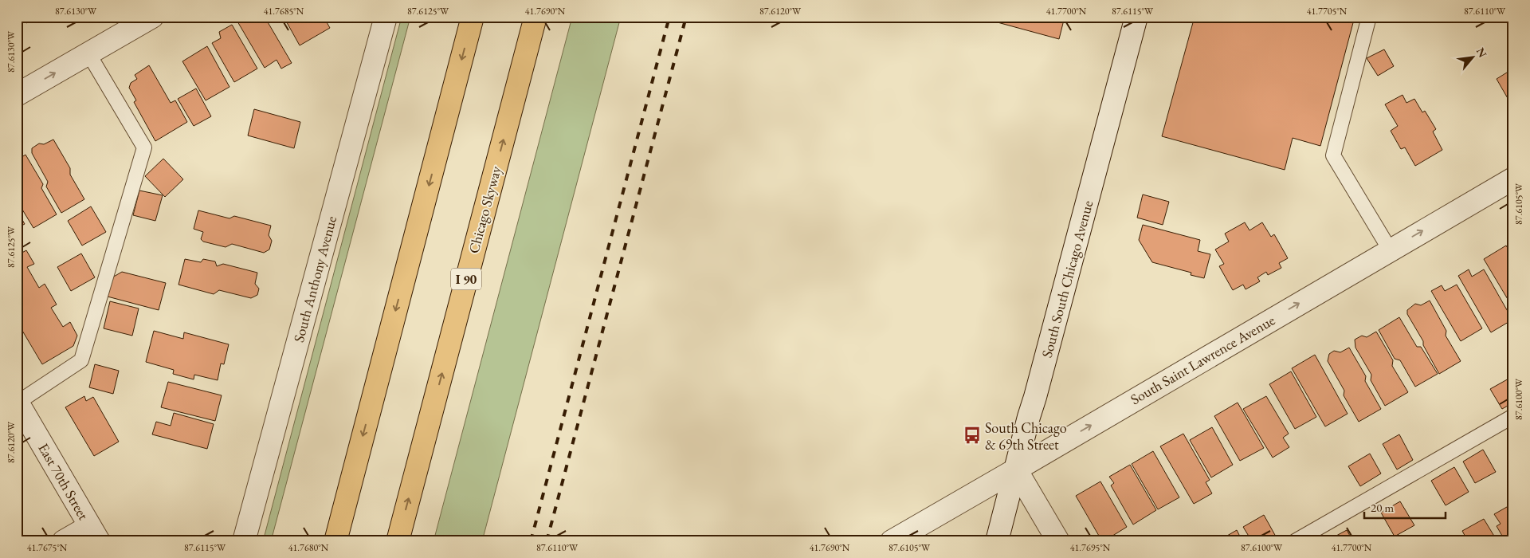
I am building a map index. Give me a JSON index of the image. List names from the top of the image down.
{
  "streets": {
    "highway": ["Chicago Skyway", "I 90"],
    "street": [
      "South Anthony Avenue",
      "South South Chicago Avenue",
      "South Saint Lawrence Avenue",
      "East 70th Street"
    ]
  },
  "crossings": [
    ["South South Chicago Avenue", "South Saint Lawrence Avenue"]
  ],
  "one_way": ["South Saint Lawrence Avenue"],
  "places": {
    "bus stop": ["South Chicago & 69th Street"]
  },
  "scale_bar": "20 m",
  "north": "top right",
  "coordinates": [
    "87.6130°W",
    "41.7685°N",
    "87.6125°W",
    "41.7690°N",
    "87.6120°W",
    "41.7700°N",
    "87.6115°W",
    "41.7705°N",
    "87.6110°W",
    "87.6105°W",
    "87.6100°W",
    "41.7675°N",
    "41.7680°N",
    "41.7695°N"
  ]
}
